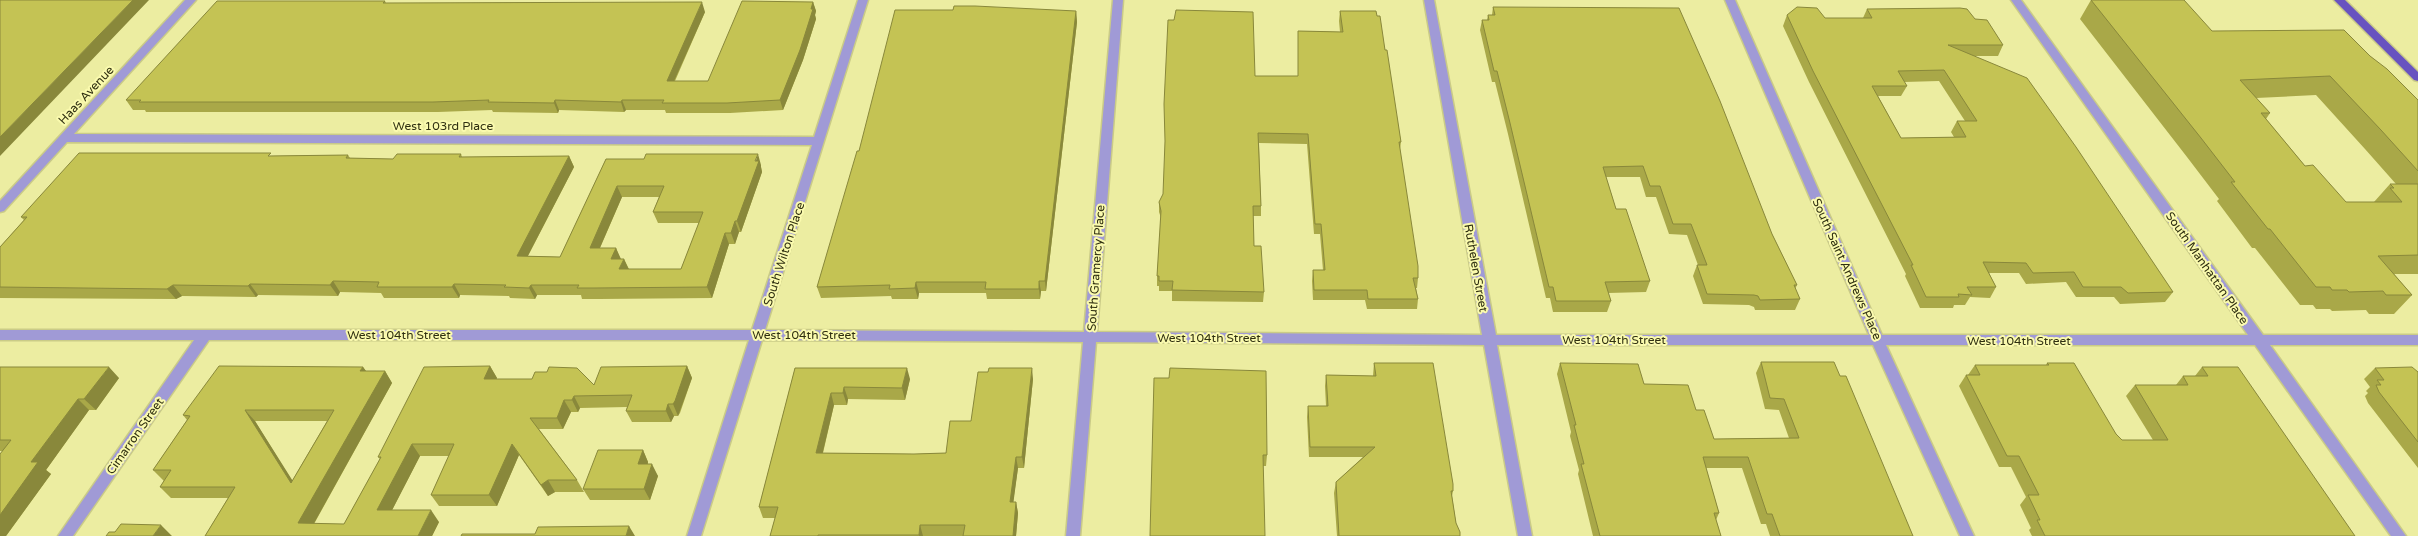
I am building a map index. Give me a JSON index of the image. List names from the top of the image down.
{
  "streets": {
    "street": [
      "Haas Avenue",
      "West 103rd Place",
      "South Wilton Place",
      "South Gramercy Place",
      "Ruthelen Street",
      "South Manhattan Place",
      "South Saint Andrews Place",
      "West 104th Street",
      "Cimarron Street"
    ]
  },
  "crossings": [
    ["Haas Avenue", "West 103rd Place"],
    ["West 103rd Place", "South Wilton Place"],
    ["South Wilton Place", "West 104th Street"],
    ["South Gramercy Place", "West 104th Street"],
    ["Ruthelen Street", "West 104th Street"],
    ["South Manhattan Place", "West 104th Street"],
    ["South Saint Andrews Place", "West 104th Street"],
    ["West 104th Street", "Cimarron Street"]
  ]
}
